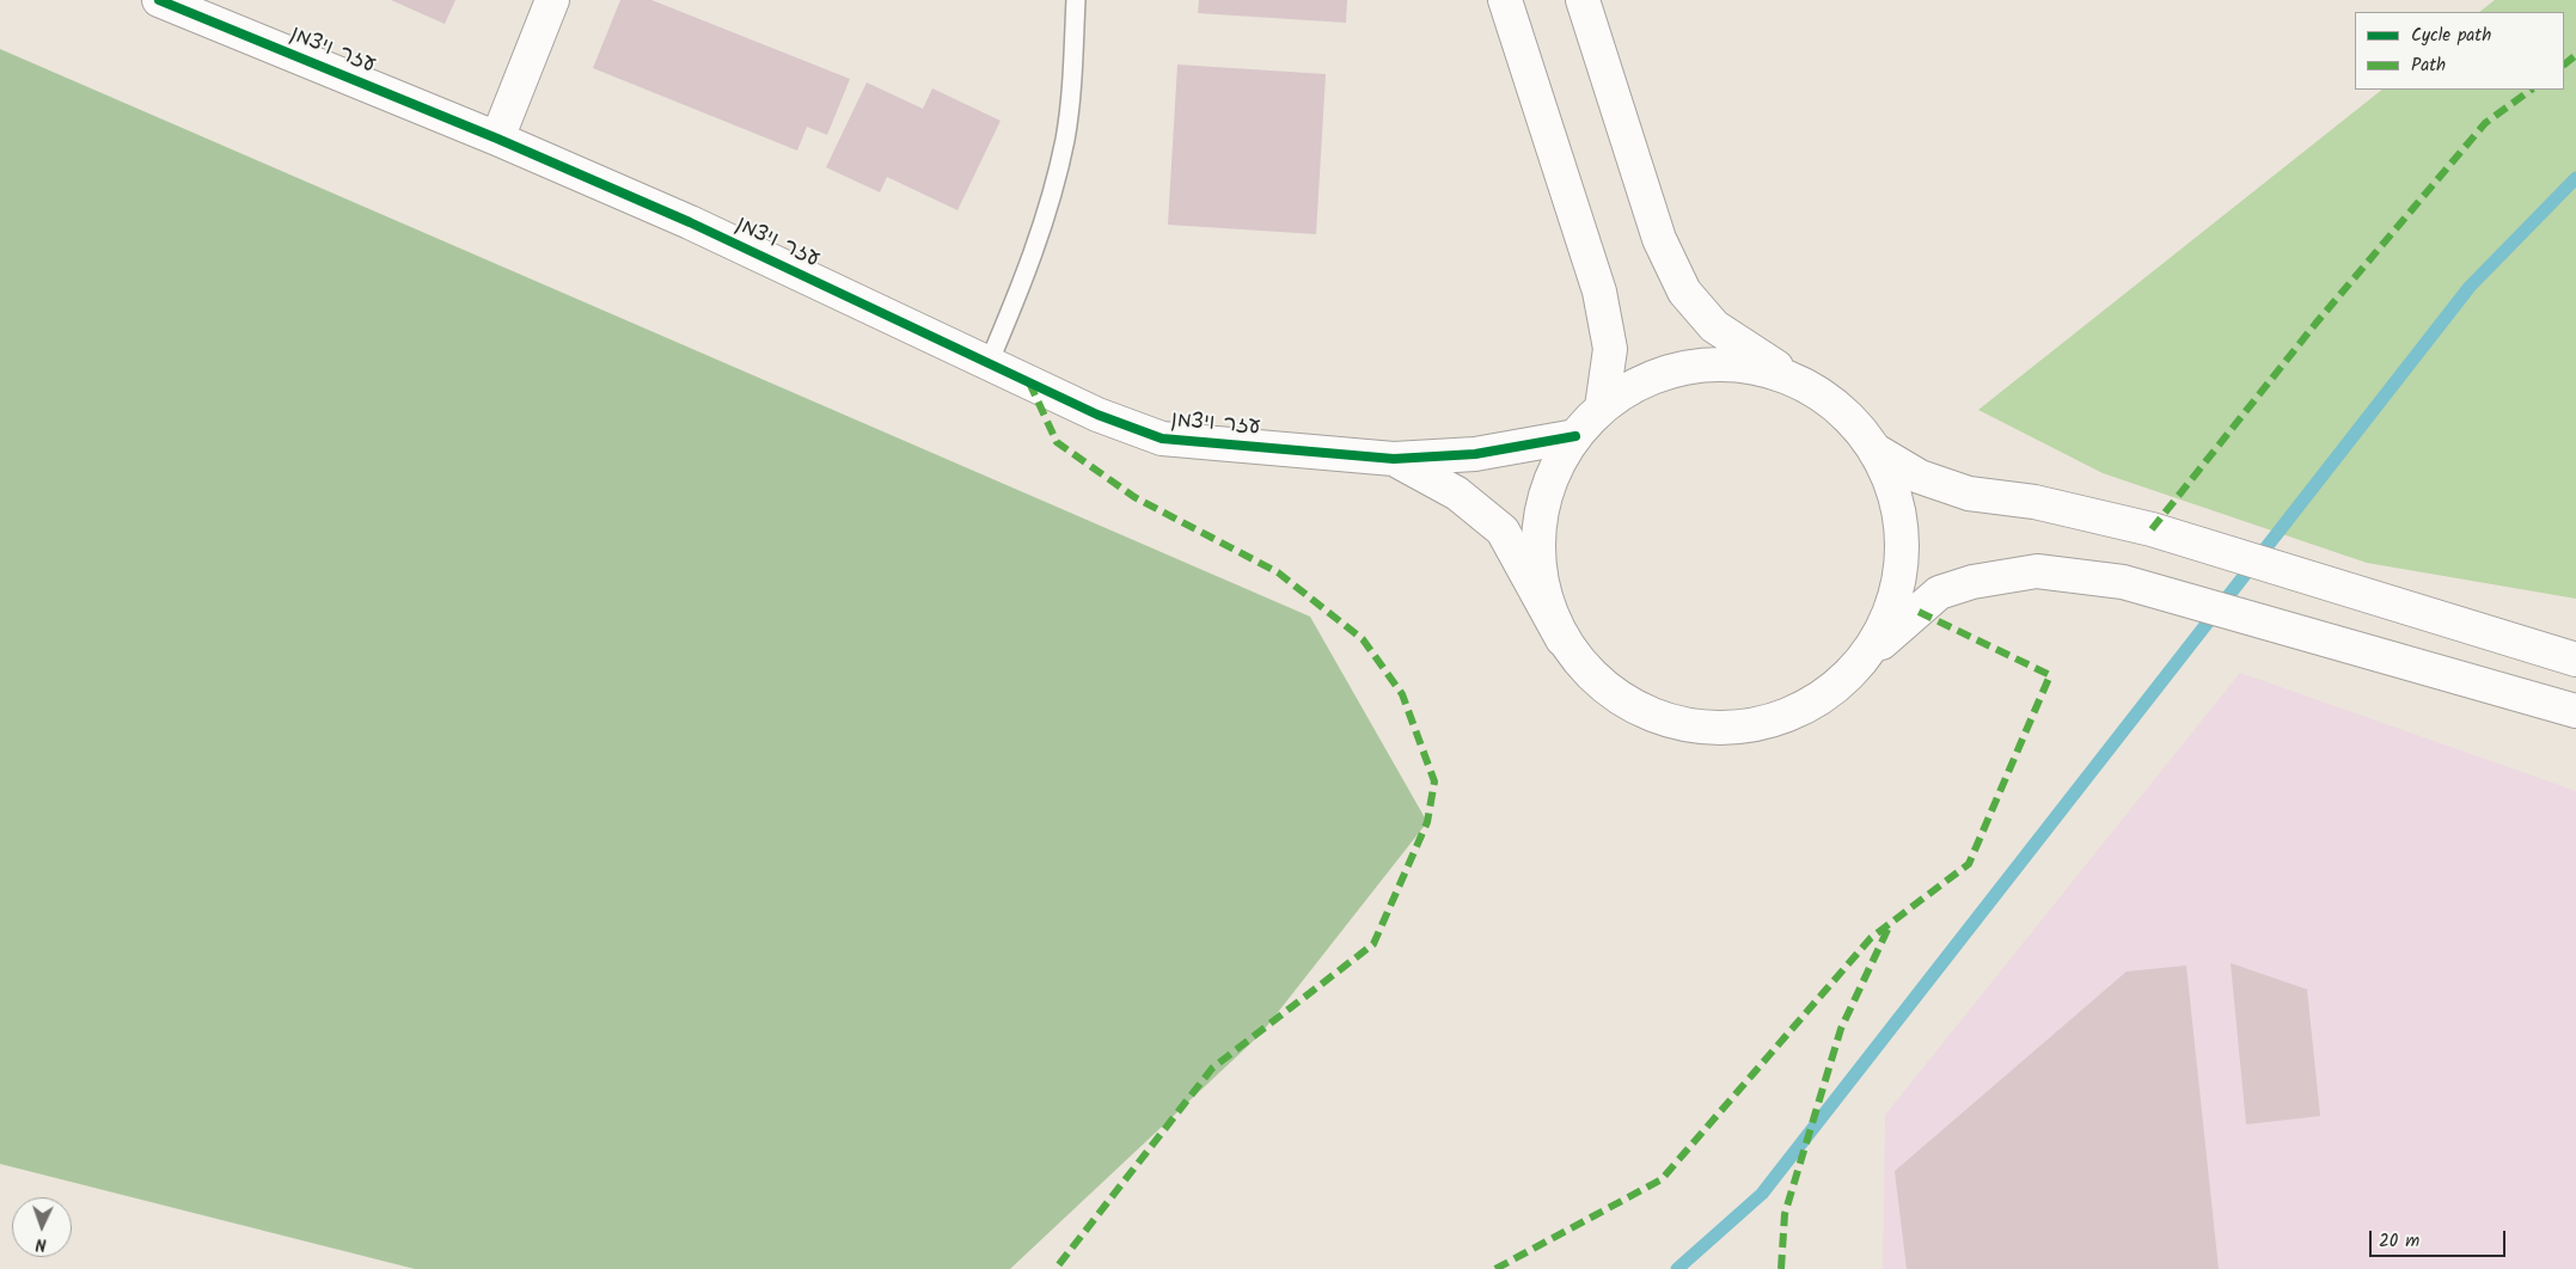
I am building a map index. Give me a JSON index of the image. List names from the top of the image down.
{
  "streets": {
    "main road": ["עזר ויצמן"]
  },
  "legend": ["Cycle path", "Path"],
  "scale_bar": "20 m",
  "north": "bottom"
}
